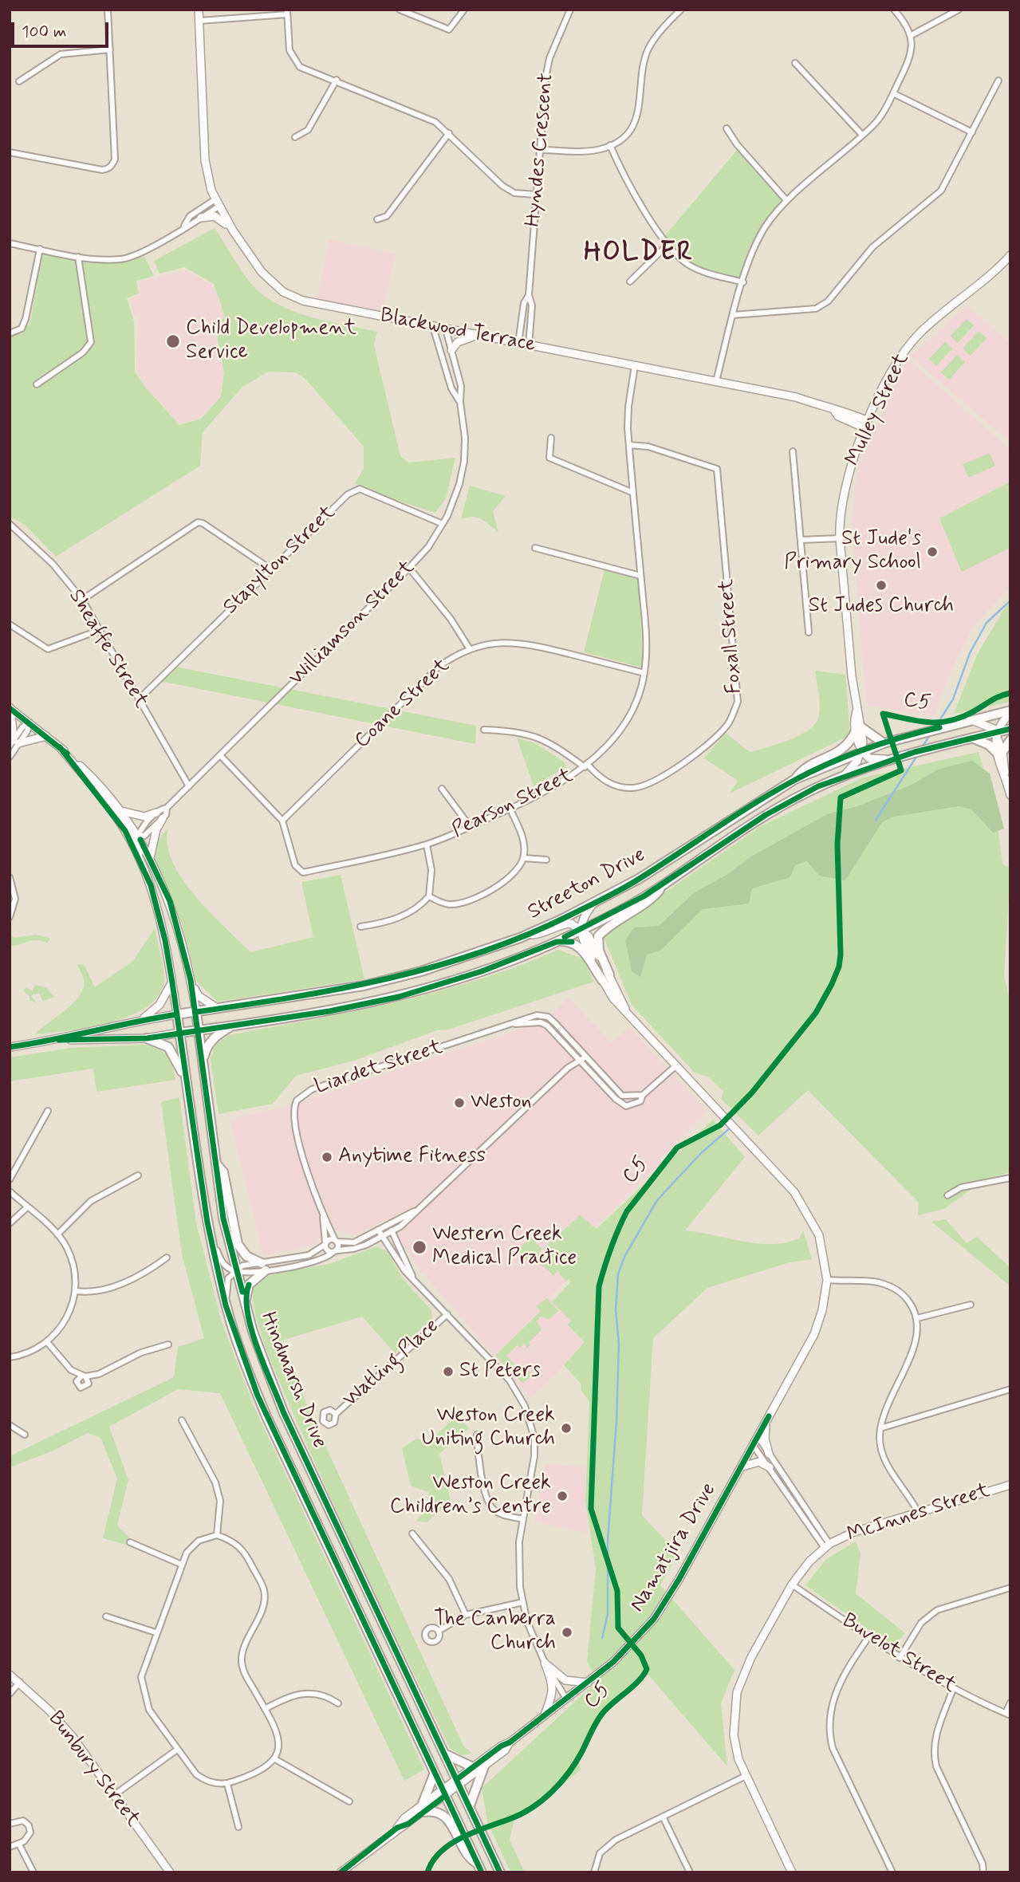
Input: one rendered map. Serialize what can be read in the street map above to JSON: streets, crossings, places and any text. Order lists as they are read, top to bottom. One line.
{"streets":{"main road":["Blackwood Terrace","Mulley Street","Streeton Drive","Hindmarsh Drive","McInnes Street","Namatjira Drive","Bunbury Street"],"street":["Hyndes Crescent","Stapylton Street","Williamson Street","Foxall Street","Sheaffe Street","Coane Street","Pearson Street","Liardet Street","Watling Place","Buvelot Street"],"cycle path":["C5"]},"crossings":[["Hyndes Crescent","Blackwood Terrace"],["Blackwood Terrace","Mulley Street"],["Blackwood Terrace","Williamson Street"],["Blackwood Terrace","Pearson Street"],["Mulley Street","Streeton Drive"],["Stapylton Street","Williamson Street"],["Stapylton Street","Sheaffe Street"],["Williamson Street","Sheaffe Street"],["Williamson Street","Pearson Street"],["Williamson Street","Hindmarsh Drive"],["Foxall Street","Pearson Street"],["Coane Street","Pearson Street"],["Streeton Drive","Hindmarsh Drive"],["Streeton Drive","Namatjira Drive"],["Hindmarsh Drive","Namatjira Drive"],["McInnes Street","Buvelot Street"]],"districts":["HOLDER"],"places":["Child Development Service","St Jude's Primary School","St Judes Church","Weston","Anytime Fitness","Western Creek Medical Practice","St Peters","Weston Creek Uniting Church","Weston Creek Children’s Centre","The Canberra Church"],"scale_bar":"100 m"}
